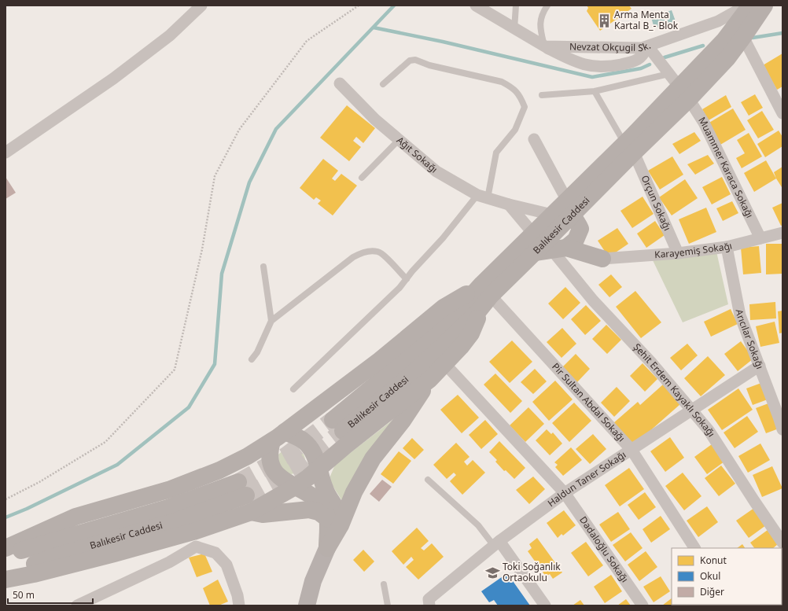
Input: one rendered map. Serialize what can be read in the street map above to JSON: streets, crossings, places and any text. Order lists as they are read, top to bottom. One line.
{"streets":{"main road":["Balıkesir Caddesi"],"street":["Nevzat Okçugil Sk.","Ağıt Sokağı","Muammer Karaca Sokağı","Orçun Sokağı","Karayemiş Sokağı","Arıcılar Sokağı","Şehit Erdem Kayaklı Sokağı","Pir Sultan Abdal Sokağı","Haldun Taner Sokağı","Dadaloğlu Sokağı"]},"crossings":[["Nevzat Okçugil Sk.","Muammer Karaca Sokağı"],["Ağıt Sokağı","Balıkesir Caddesi"],["Muammer Karaca Sokağı","Balıkesir Caddesi"],["Muammer Karaca Sokağı","Karayemiş Sokağı"],["Orçun Sokağı","Balıkesir Caddesi"],["Orçun Sokağı","Karayemiş Sokağı"],["Balıkesir Caddesi","Şehit Erdem Kayaklı Sokağı"],["Balıkesir Caddesi","Pir Sultan Abdal Sokağı"],["Karayemiş Sokağı","Arıcılar Sokağı"],["Arıcılar Sokağı","Haldun Taner Sokağı"],["Şehit Erdem Kayaklı Sokağı","Haldun Taner Sokağı"],["Pir Sultan Abdal Sokağı","Haldun Taner Sokağı"],["Haldun Taner Sokağı","Dadaloğlu Sokağı"]],"places":{"building":["Arma Menta Kartal B_- Blok"],"school or university":["Toki Soğanlık Ortaokulu"]},"legend":["Konut","Okul","Diğer"],"scale_bar":"50 m"}
